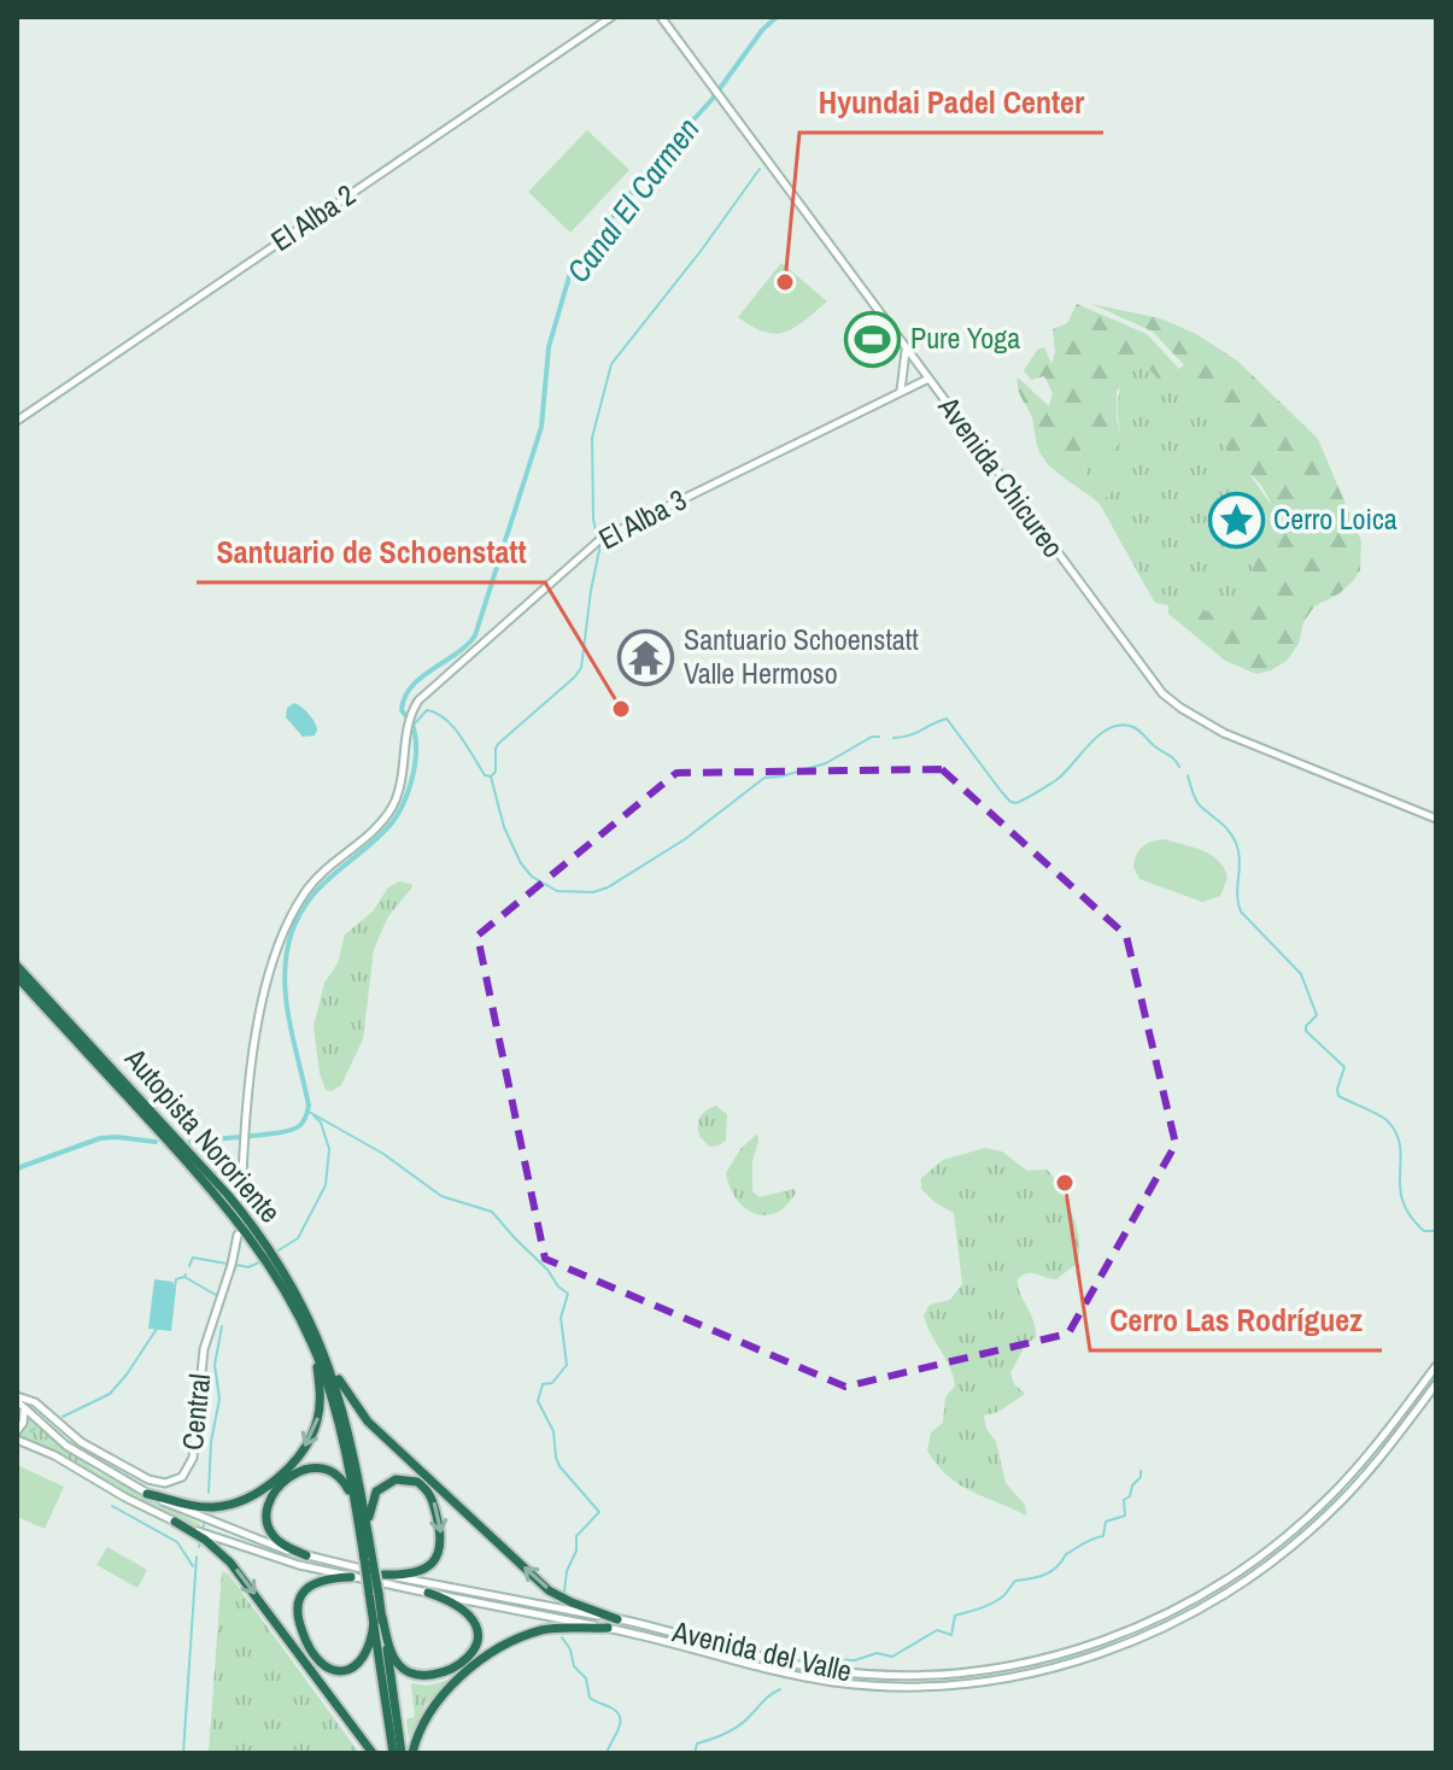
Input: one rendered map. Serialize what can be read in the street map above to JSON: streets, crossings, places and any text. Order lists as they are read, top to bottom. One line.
{"streets":{"highway":["Autopista Nororiente"],"main road":["El Alba 2","Avenida Chicureo","El Alba 3","Central","Avenida del Valle"]},"crossings":[["Avenida Chicureo","El Alba 3"],["Central","Avenida del Valle"]],"water":["Canal El Carmen"],"places":{"other":["Hyundai Padel Center","Santuario de Schoenstatt","Cerro Las Rodríguez"],"sports":["Pure Yoga"],"place":["Cerro Loica"],"temple":["Santuario Schoenstatt Valle Hermoso"]}}
